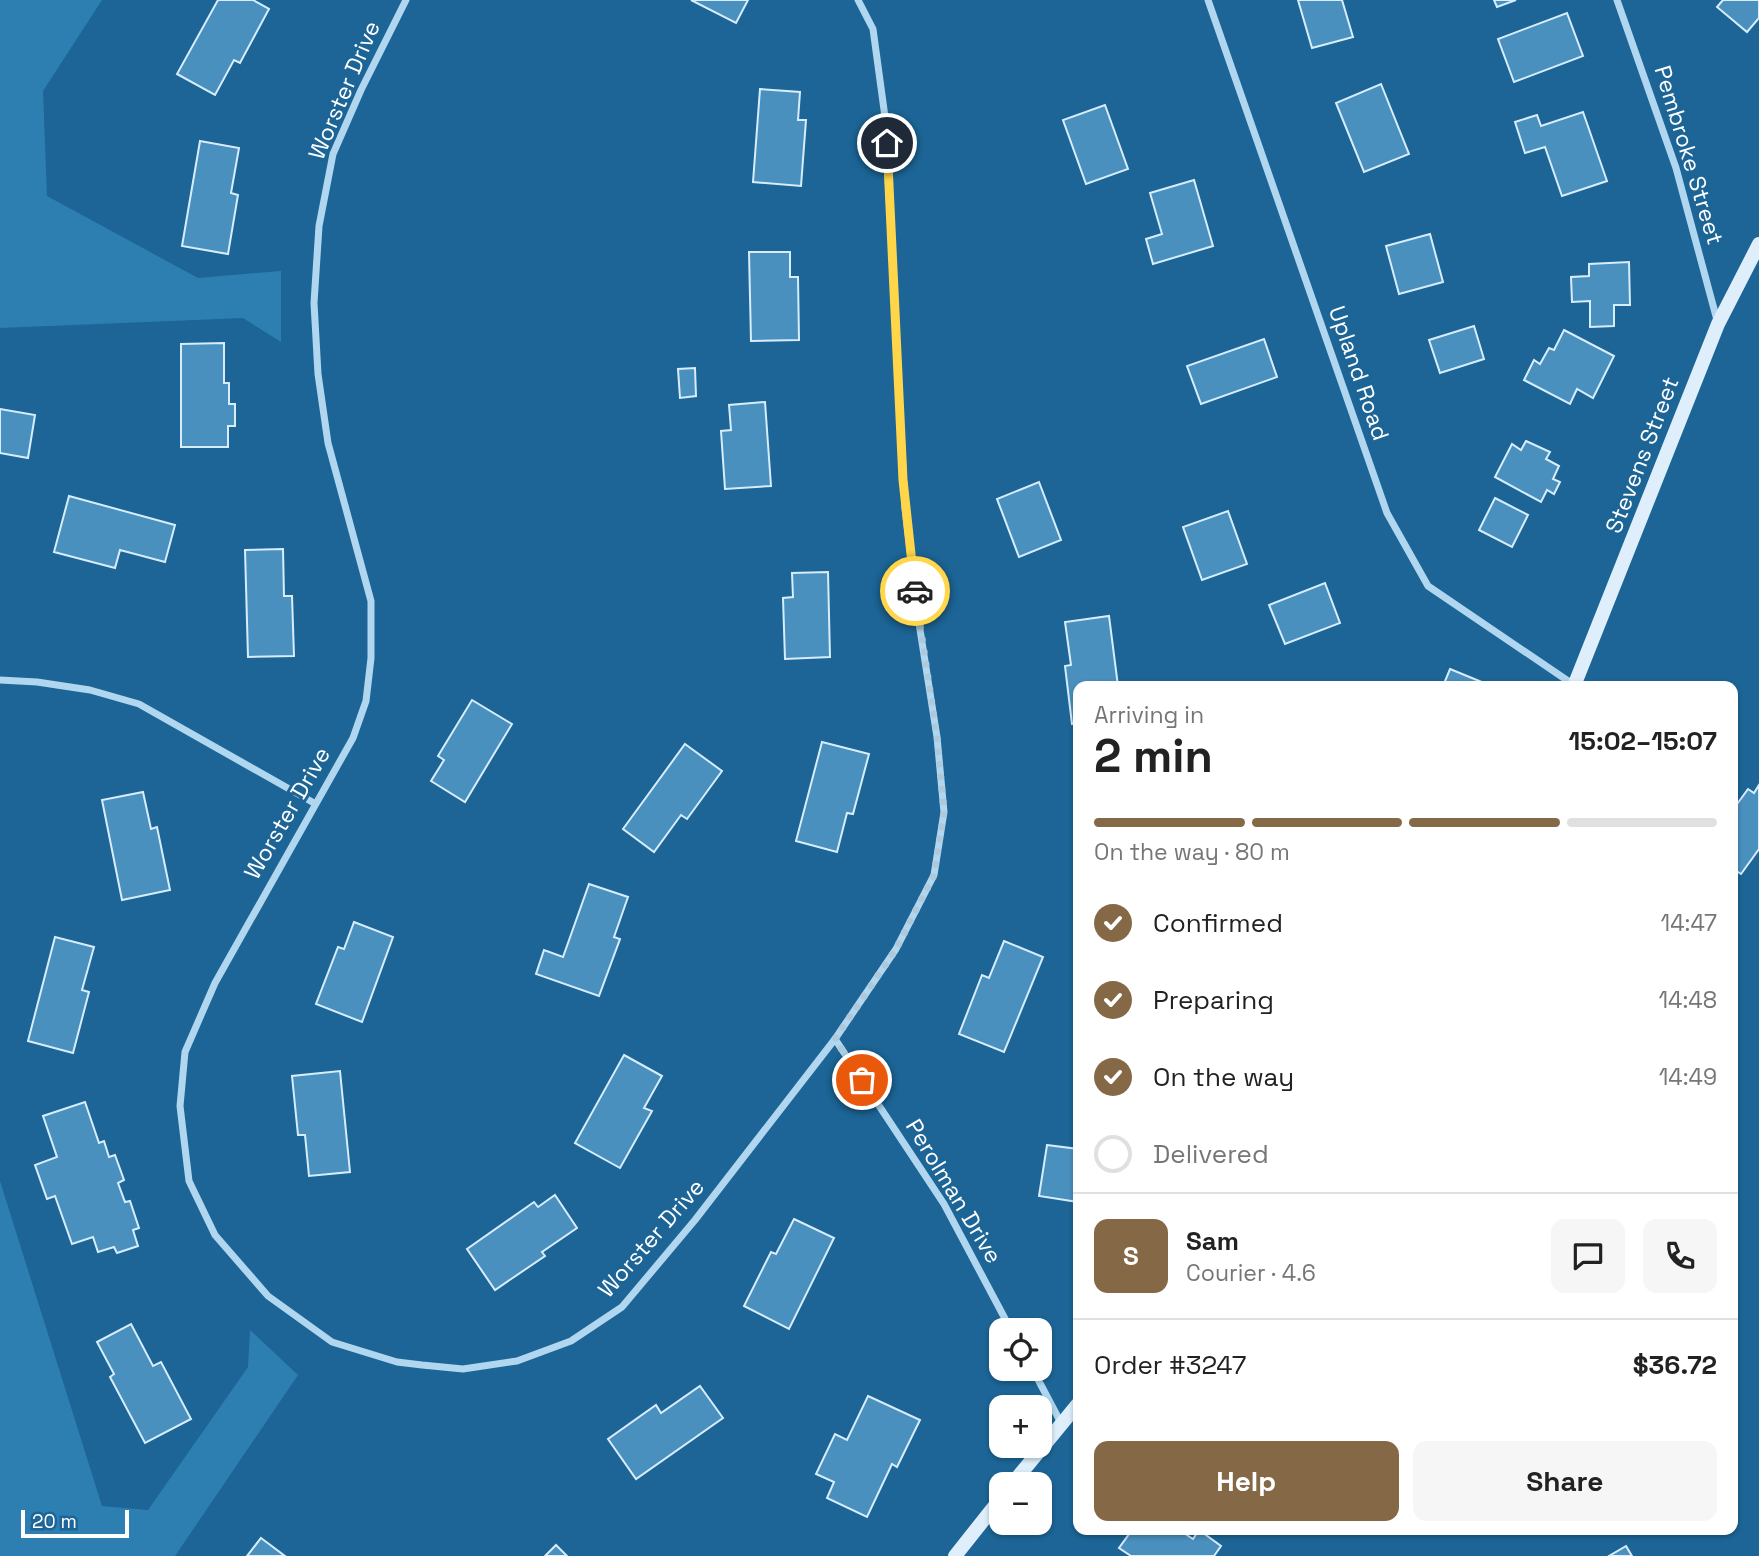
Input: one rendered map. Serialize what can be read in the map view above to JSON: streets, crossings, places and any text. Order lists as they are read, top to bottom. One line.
{"streets":{"street":["Worster Drive","Pembroke Street","Upland Road","Stevens Street","Perolman Drive"]},"crossings":[["Worster Drive","Perolman Drive"],["Pembroke Street","Stevens Street"]],"scale_bar":"20 m","page":{"heading":["2 min","Arriving in","15:02–15:07"],"panel":["Sam","Courier · 4.6","Order #3247","$36.72"],"bar":"On the way · 80 m","list":[["Confirmed","14:47"],["Preparing","14:48"],["On the way","14:49"],"Delivered"],"round":"S","map_buttons":["+","−"],"buttons":["Help","Share"],"scale":"20 m"}}
